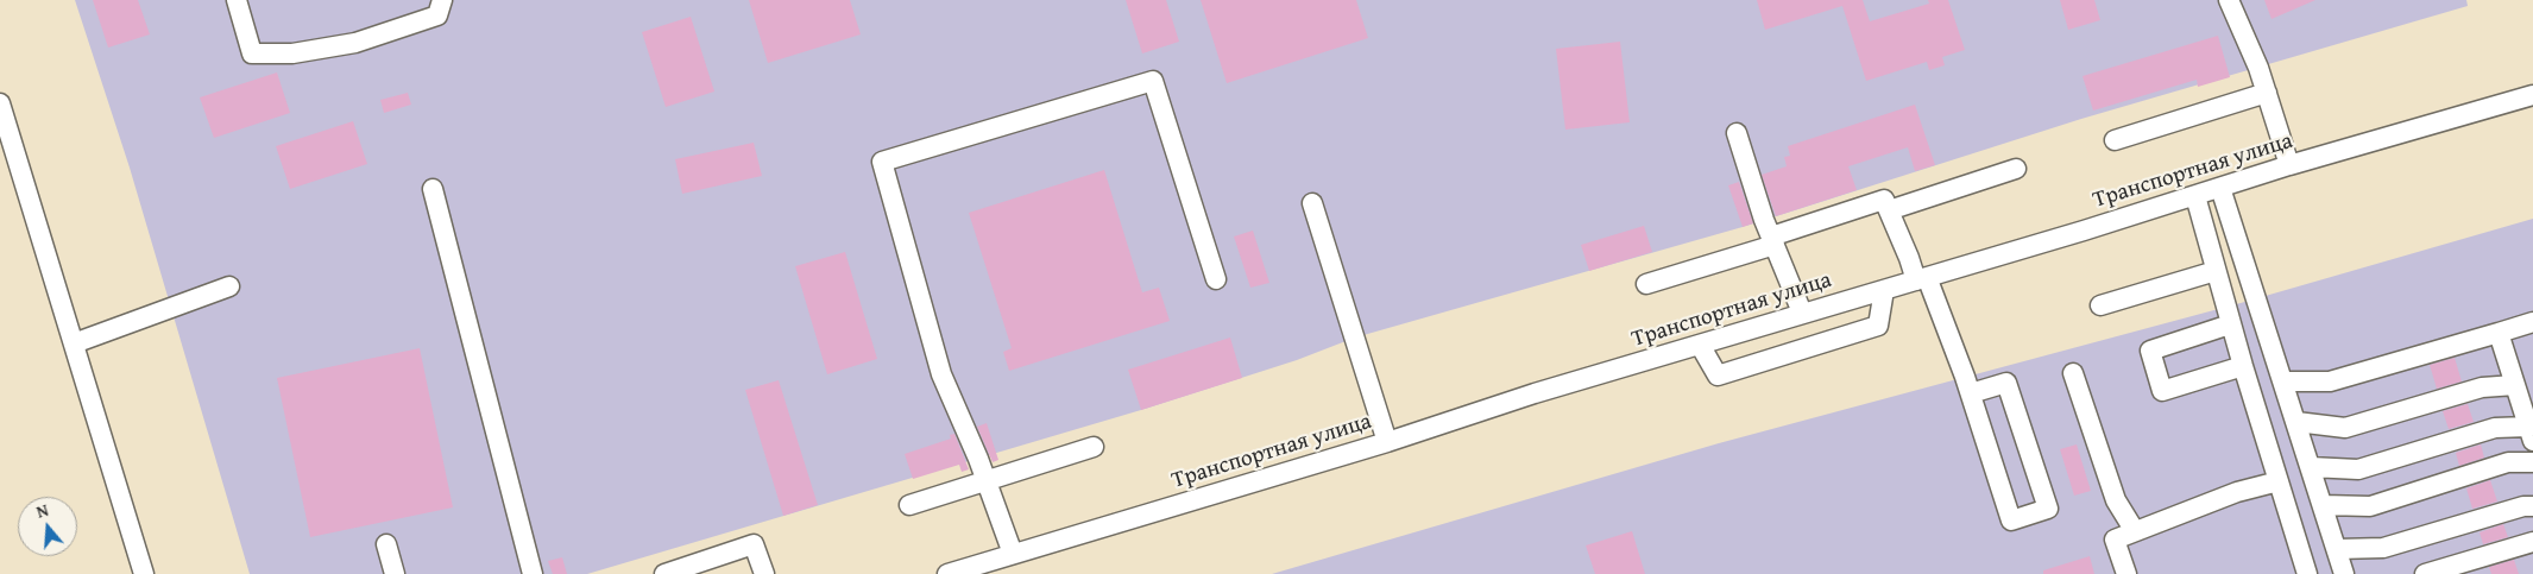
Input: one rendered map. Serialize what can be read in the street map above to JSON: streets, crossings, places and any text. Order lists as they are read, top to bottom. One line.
{"streets":{"street":["Транспортная улица"]},"north":"top"}
